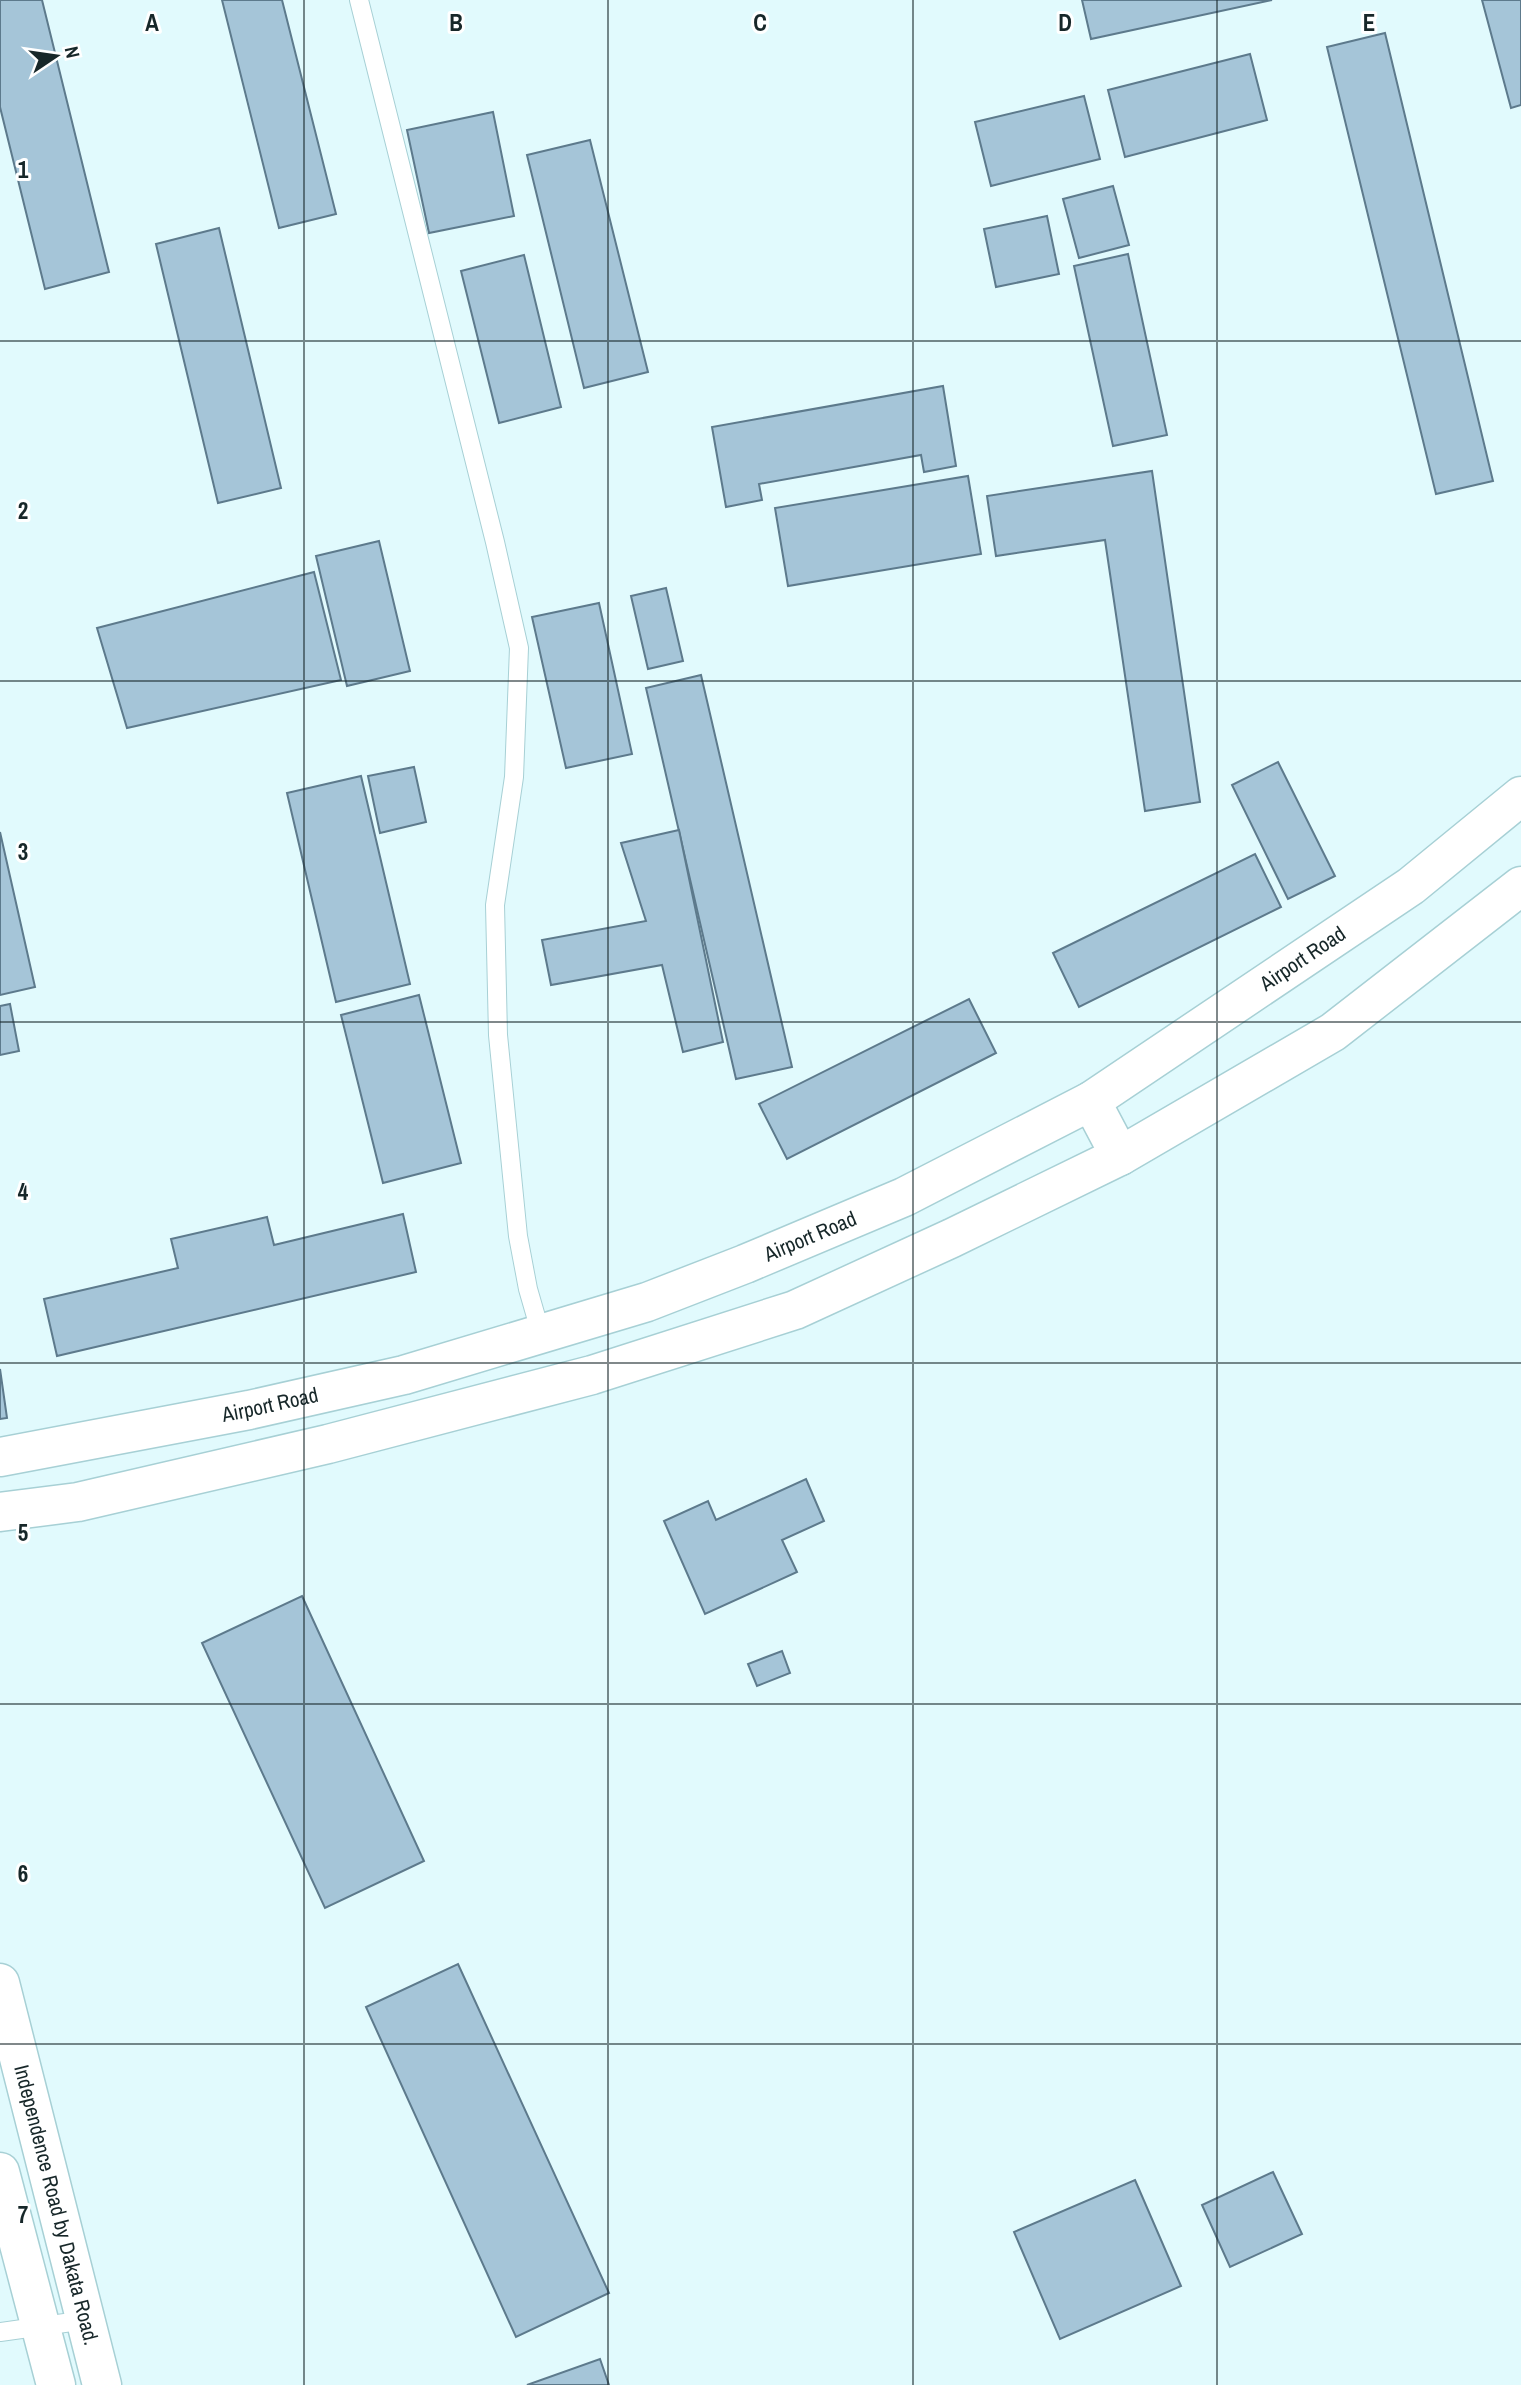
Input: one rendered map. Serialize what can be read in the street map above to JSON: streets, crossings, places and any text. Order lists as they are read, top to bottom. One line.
{"streets":{"main road":["Airport Road","Independence Road by Dakata Road."]},"north":"right","grid":{"columns":["A","B","C","D","E"],"rows":["1","2","3","4","5","6","7"]}}
